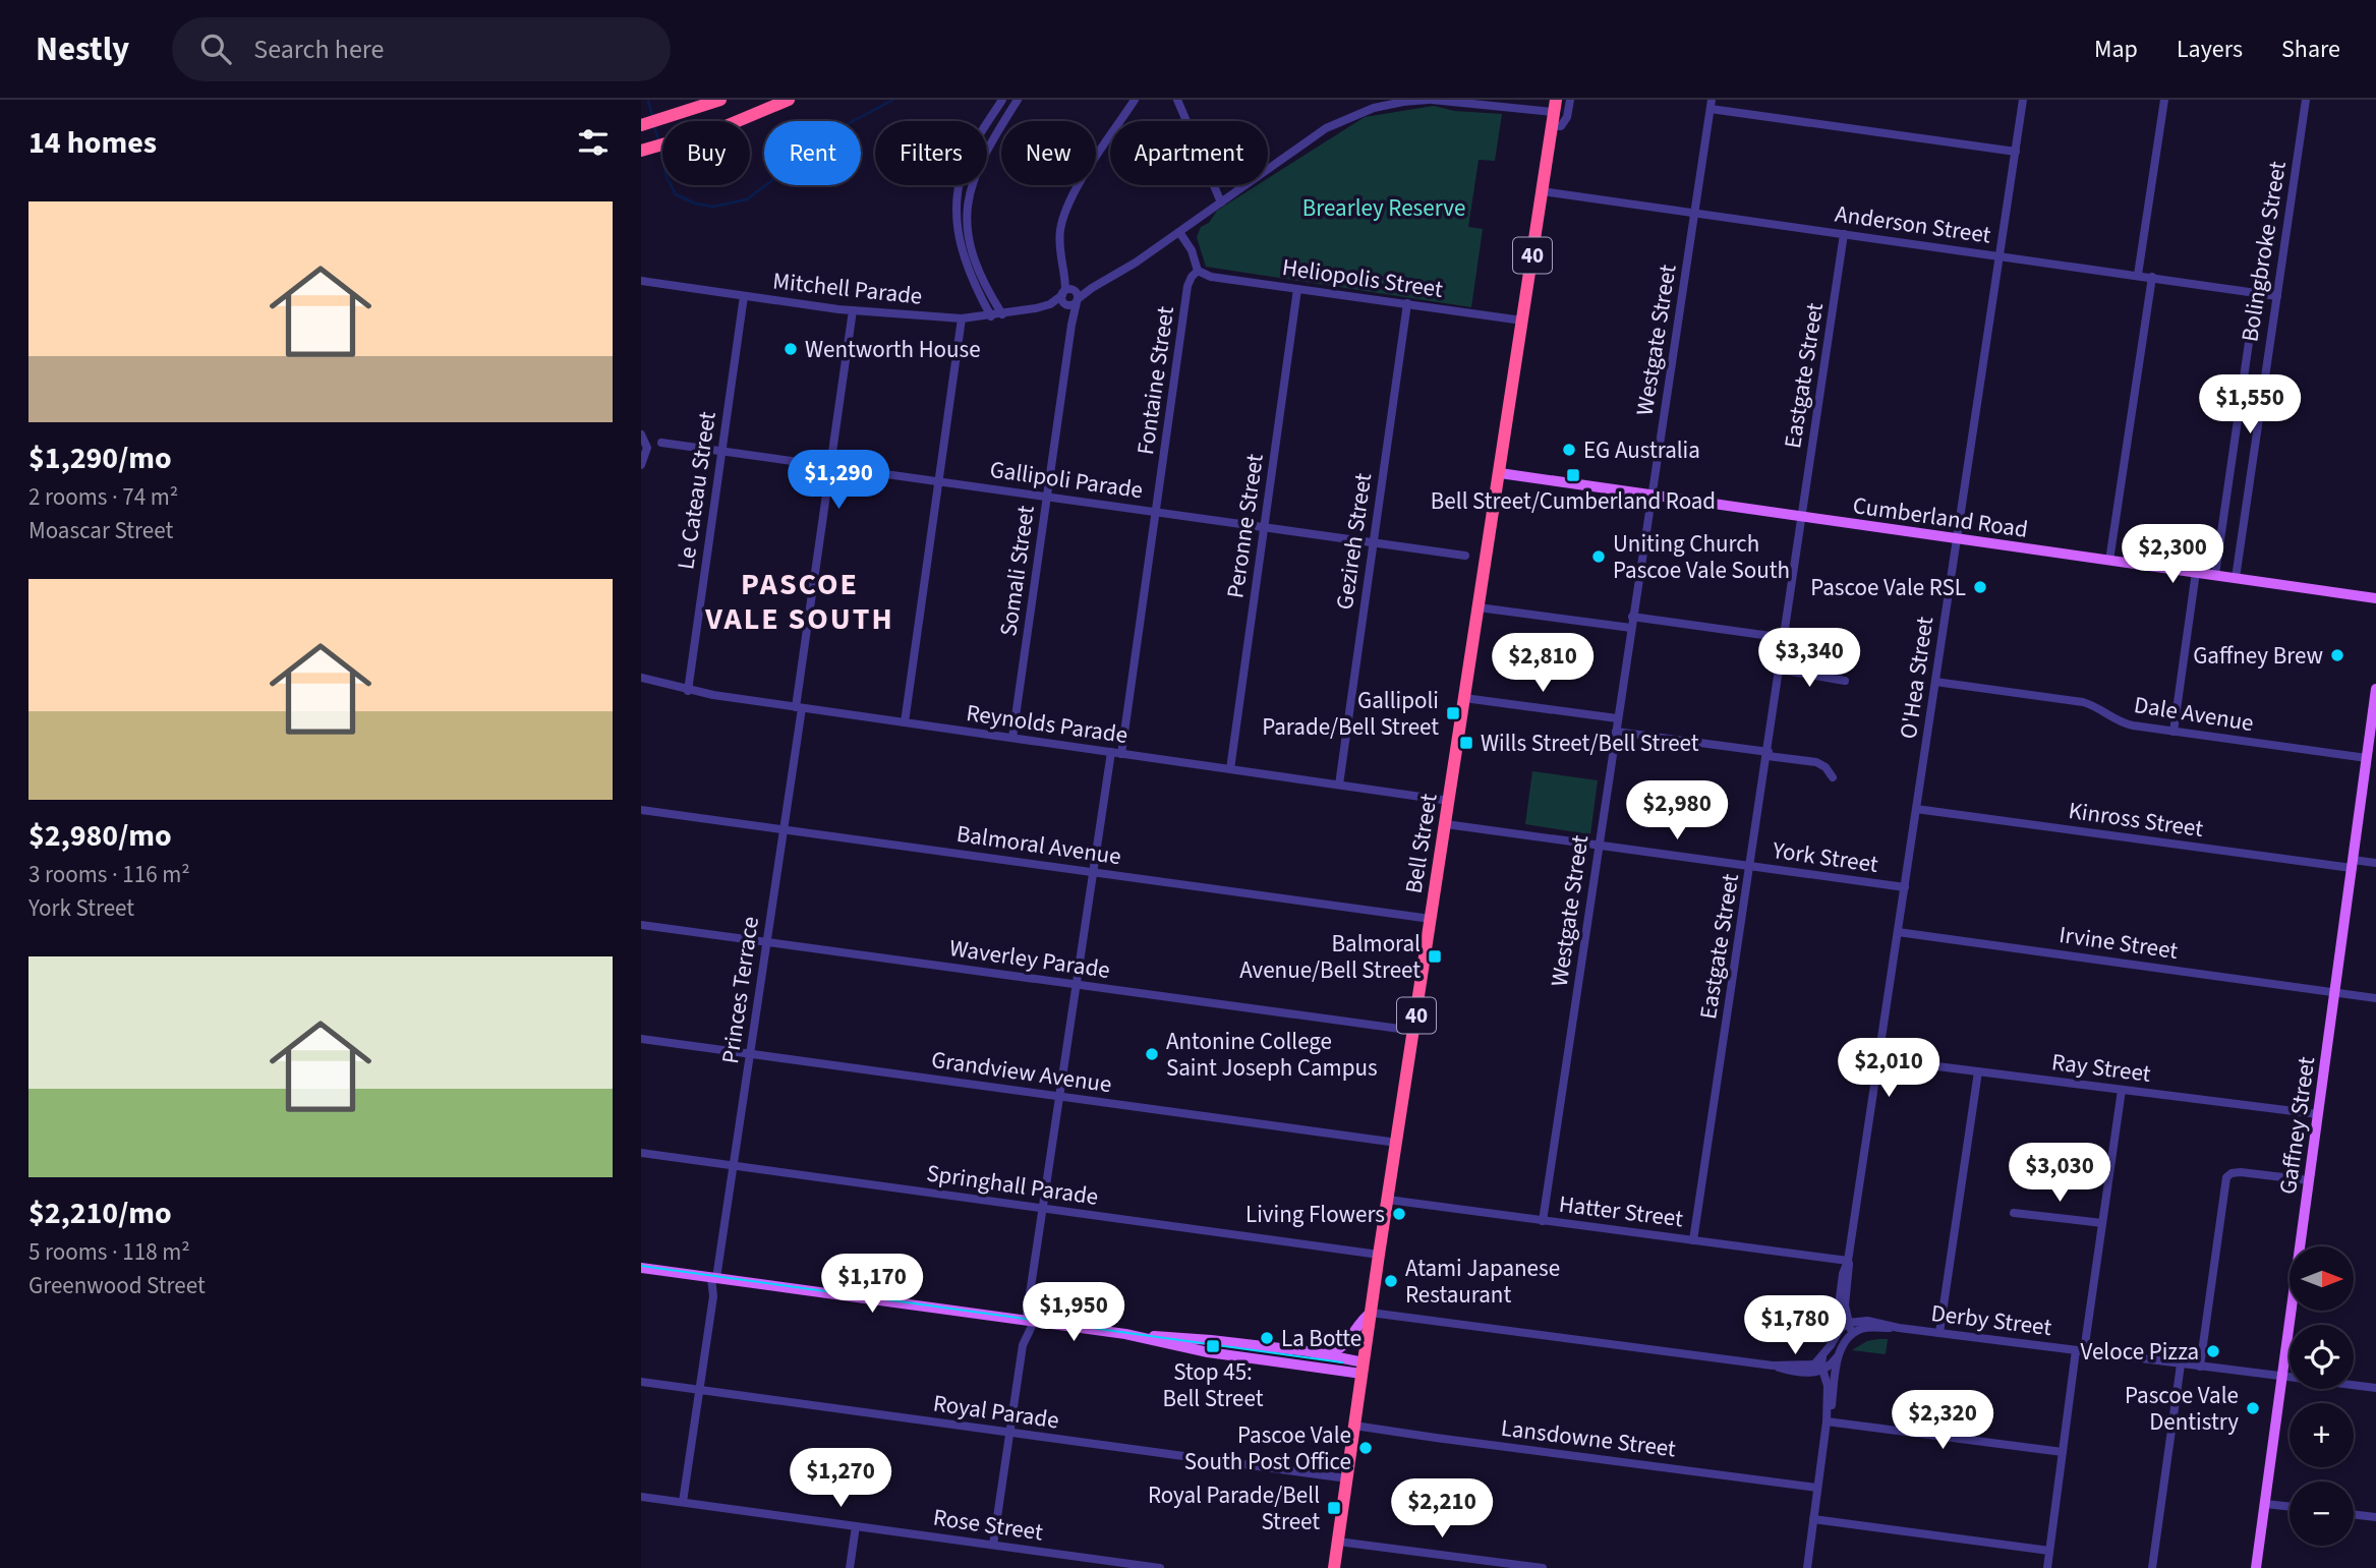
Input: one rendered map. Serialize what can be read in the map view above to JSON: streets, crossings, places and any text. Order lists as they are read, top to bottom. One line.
{"streets":{"highway":["40","Bell Street"],"main road":["Cumberland Road","Gaffney Street"],"street":["Anderson Street","Bolingbroke Street","Heliopolis Street","Mitchell Parade","Westgate Street","Eastgate Street","Fontaine Street","Gallipoli Parade","Le Cateau Street","Peronne Street","Gezireh Street","Somali Street","O'Hea Street","Dale Avenue","Reynolds Parade","Kinross Street","Balmoral Avenue","York Street","Irvine Street","Waverley Parade","Princes Terrace","Ray Street","Grandview Avenue","Springhall Parade","Hatter Street","Derby Street","Royal Parade","Lansdowne Street","Rose Street"]},"crossings":[["Anderson Street","Bolingbroke Street"],["Anderson Street","Westgate Street"],["Anderson Street","Eastgate Street"],["Anderson Street","O'Hea Street"],["Anderson Street","Bell Street"],["Bolingbroke Street","Cumberland Road"],["Heliopolis Street","Fontaine Street"],["Heliopolis Street","Peronne Street"],["Heliopolis Street","Gezireh Street"],["Heliopolis Street","Bell Street"],["Mitchell Parade","Le Cateau Street"],["Mitchell Parade","Somali Street"],["Mitchell Parade","Bell Street"],["Mitchell Parade","Princes Terrace"],["Westgate Street","Cumberland Road"],["Westgate Street","York Street"],["Westgate Street","Hatter Street"],["Eastgate Street","Cumberland Road"],["Eastgate Street","York Street"],["Eastgate Street","Hatter Street"],["Fontaine Street","Gallipoli Parade"],["Fontaine Street","Reynolds Parade"],["Gallipoli Parade","Le Cateau Street"],["Gallipoli Parade","Peronne Street"],["Gallipoli Parade","Gezireh Street"],["Gallipoli Parade","Somali Street"],["Gallipoli Parade","Princes Terrace"],["Le Cateau Street","Reynolds Parade"],["Cumberland Road","O'Hea Street"],["Cumberland Road","Bell Street"],["Peronne Street","Reynolds Parade"],["Gezireh Street","Reynolds Parade"],["Somali Street","Reynolds Parade"],["O'Hea Street","Dale Avenue"],["O'Hea Street","Kinross Street"],["O'Hea Street","York Street"],["O'Hea Street","Irvine Street"],["O'Hea Street","Ray Street"],["O'Hea Street","Hatter Street"],["O'Hea Street","Derby Street"],["Dale Avenue","Gaffney Street"],["Reynolds Parade","Bell Street"],["Reynolds Parade","Princes Terrace"],["Kinross Street","Gaffney Street"],["Bell Street","Balmoral Avenue"],["Bell Street","York Street"],["Bell Street","Waverley Parade"],["Bell Street","Grandview Avenue"],["Bell Street","Springhall Parade"],["Bell Street","Hatter Street"],["Bell Street","Royal Parade"],["Bell Street","Lansdowne Street"],["Balmoral Avenue","Princes Terrace"],["Irvine Street","Gaffney Street"],["Waverley Parade","Princes Terrace"],["Princes Terrace","Grandview Avenue"],["Princes Terrace","Springhall Parade"],["Princes Terrace","Royal Parade"],["Princes Terrace","Rose Street"],["Ray Street","Gaffney Street"],["Gaffney Street","Derby Street"]],"districts":["PASCOE VALE SOUTH"],"parks":["Brearley Reserve"],"places":{"other":["Wentworth House","EG Australia","Uniting Church Pascoe Vale South","Pascoe Vale RSL","Gaffney Brew","Antonine College Saint Joseph Campus","Living Flowers","Atami Japanese Restaurant","La Botte","Veloce Pizza","Pascoe Vale Dentistry","Pascoe Vale South Post Office"],"transit":["Bell Street/Cumberland Road","Gallipoli Parade/Bell Street","Wills Street/Bell Street","Balmoral Avenue/Bell Street","Stop 45: Bell Street","Royal Parade/Bell Street"]},"north":"right","page":{"header":"Nestly","search":"Search here","nav":["Map","Layers","Share"],"heading":"14 homes","chip":["Buy","Rent","Filters","New","Apartment"],"list":[{"name":"$1,290/mo","note":"2 rooms · 74 m² · Moascar Street"},{"name":"$2,980/mo","note":"3 rooms · 116 m² · York Street"},{"name":"$2,210/mo","note":"5 rooms · 118 m² · Greenwood Street"}],"price":["$1,550","$1,290","$2,300","$3,340","$2,810","$2,980","$2,010","$3,030","$1,170","$1,950","$1,780","$2,320","$1,270","$2,210"],"map_buttons":["+","−"]}}
